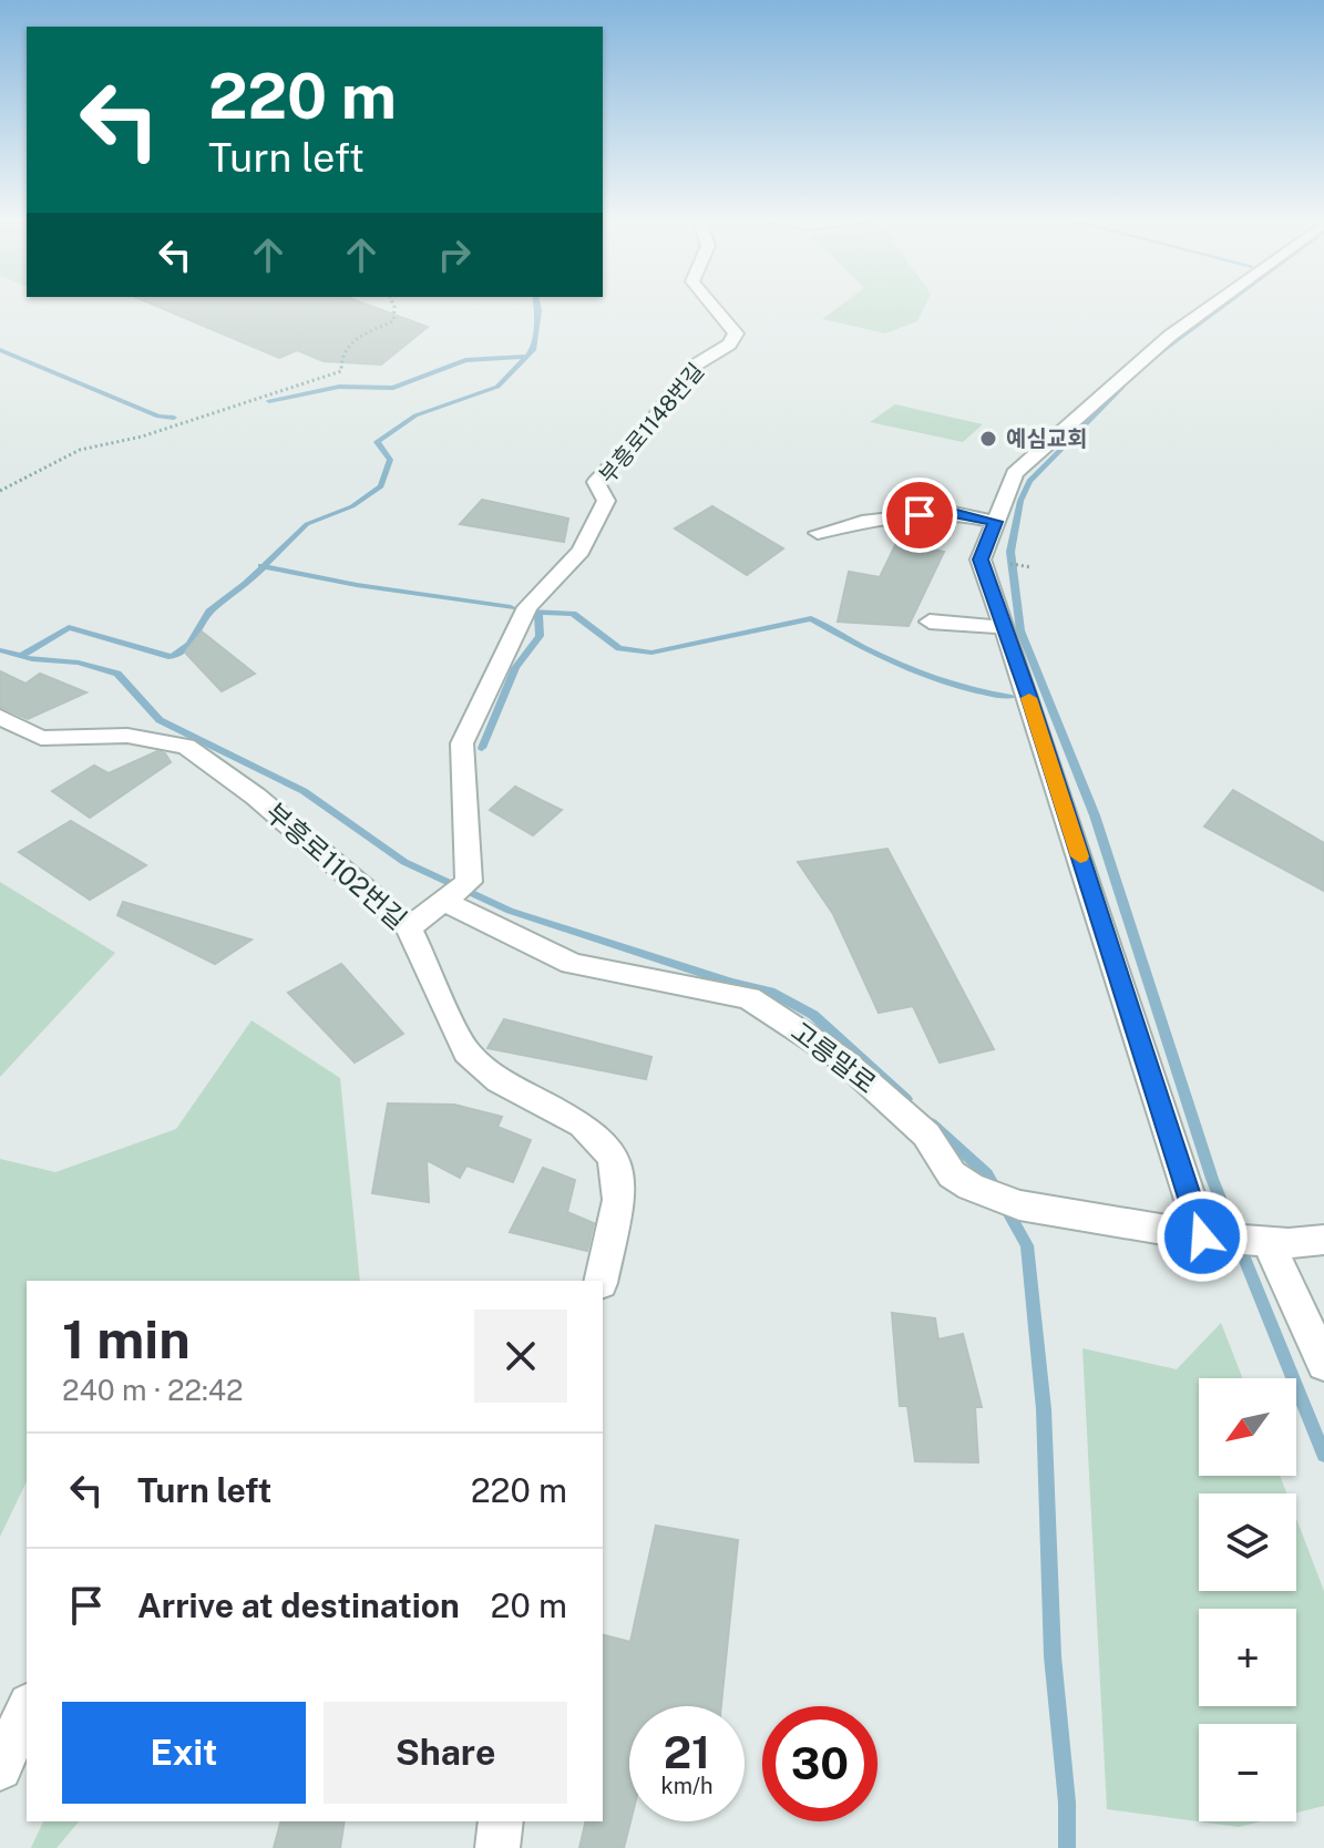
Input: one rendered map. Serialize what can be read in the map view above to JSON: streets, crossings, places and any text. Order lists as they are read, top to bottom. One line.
{"streets":{"street":["부흥로1148번길","부흥로1102번길","고릉말로"]},"crossings":[["부흥로1148번길","고릉말로"]],"places":["예심교회"],"north":"bottom left","page":{"turn":["220 m","Turn left"],"heading":["1 min","240 m · 22:42"],"map_buttons":["+","−"],"list":[{"name":"Turn left","value":"220 m"},{"name":"Arrive at destination","value":"20 m"}],"buttons":["Exit","Share"],"speed":"21 km/h","limit":"30"}}
